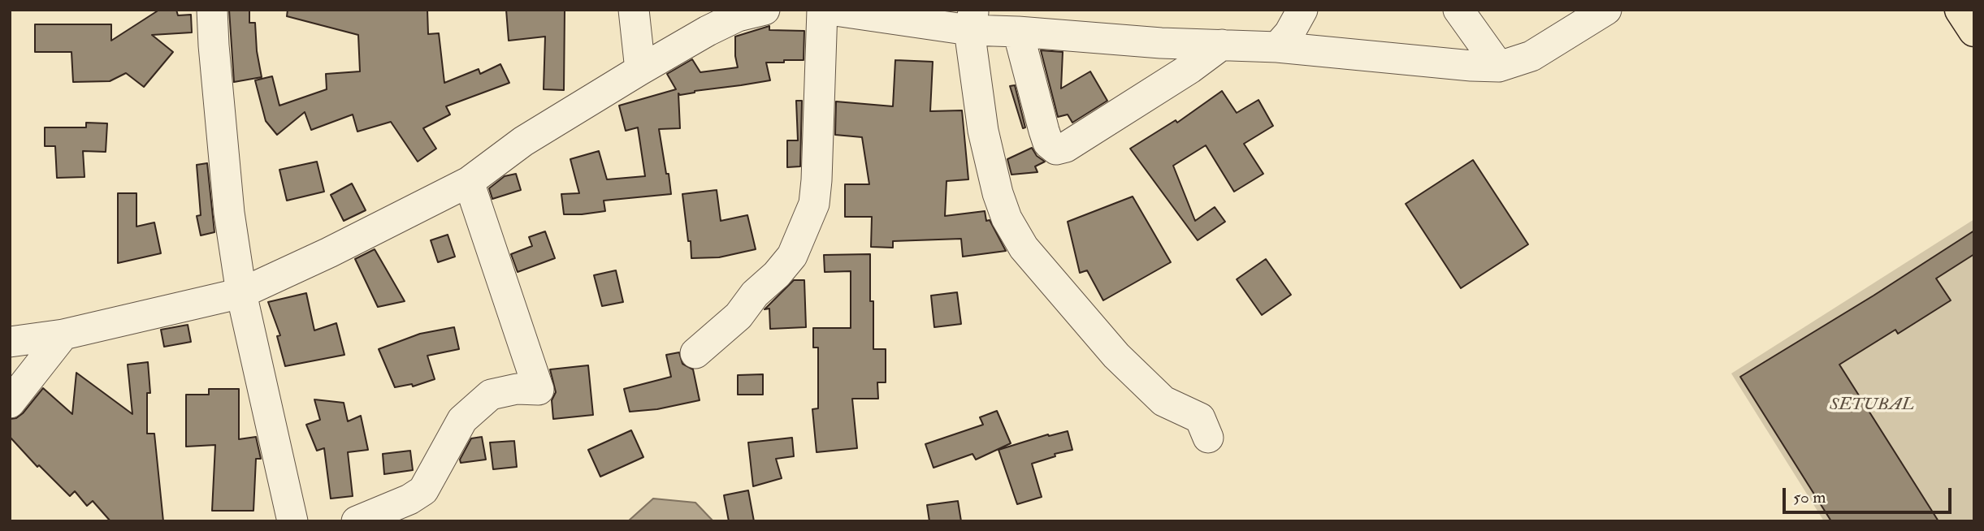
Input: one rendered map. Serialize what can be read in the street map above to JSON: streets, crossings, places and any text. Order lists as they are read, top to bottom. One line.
{"parks":["SETUBAL"],"scale_bar":"50 m"}
